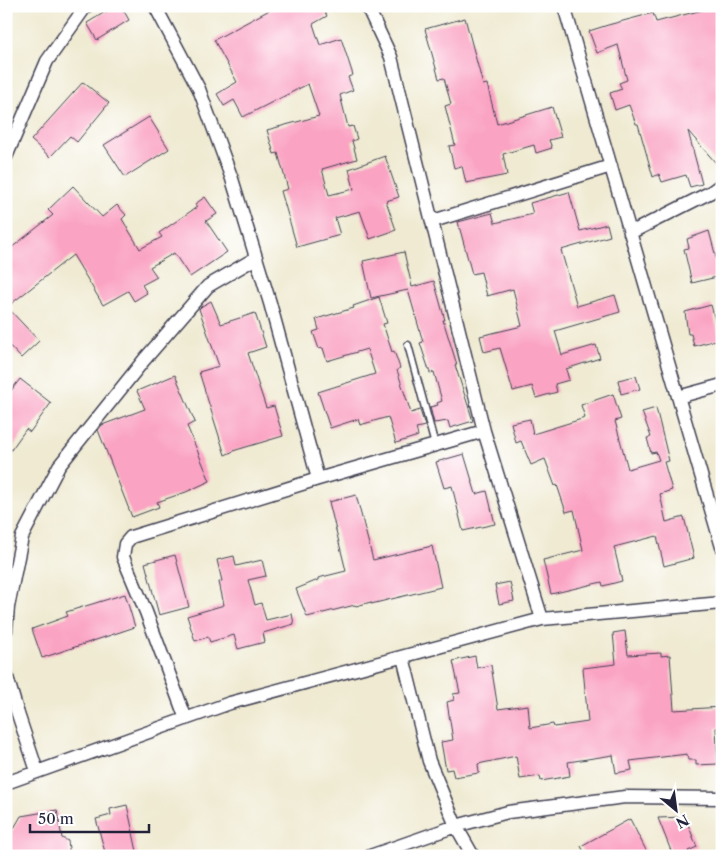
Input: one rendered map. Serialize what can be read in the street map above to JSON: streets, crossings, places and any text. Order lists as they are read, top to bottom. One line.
{"scale_bar":"50 m","north":"bottom right"}
